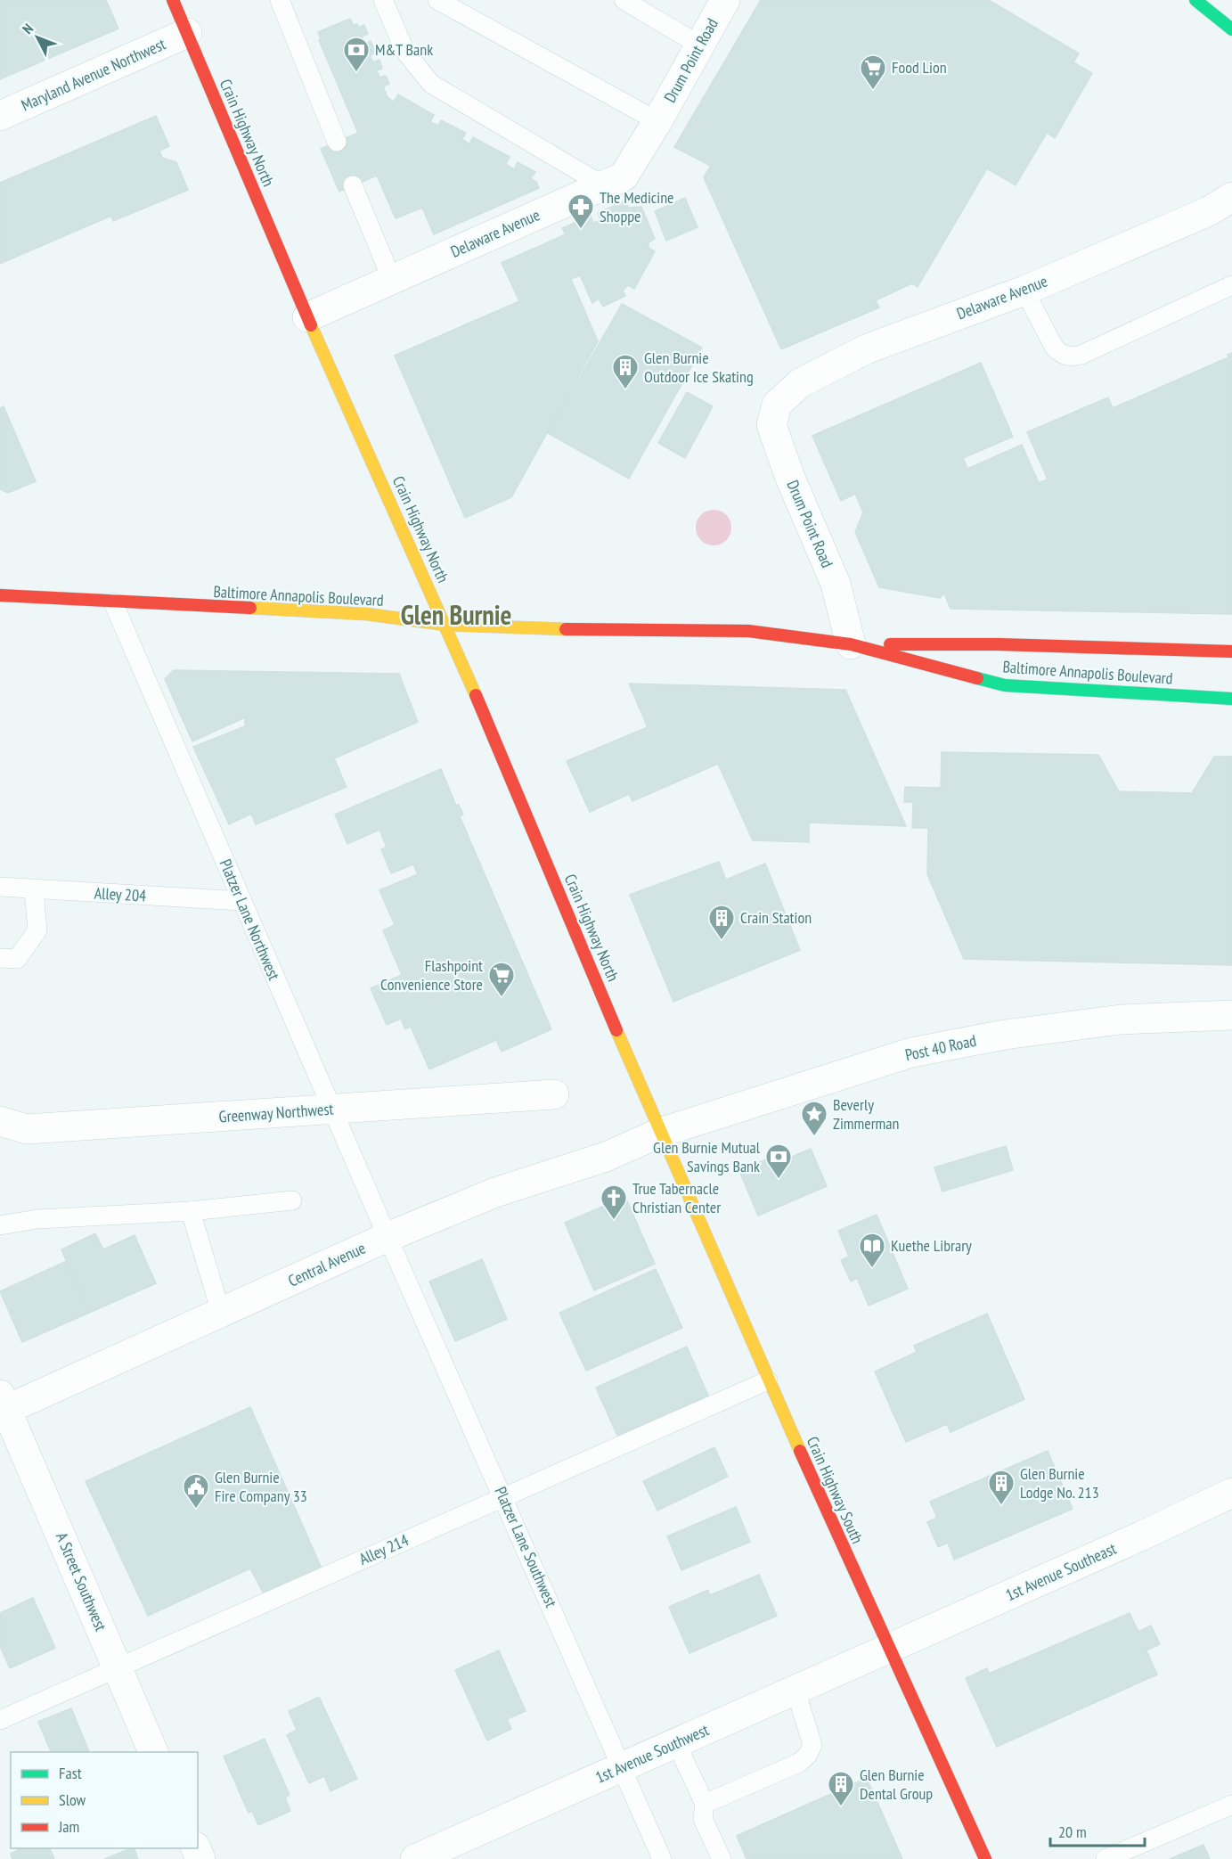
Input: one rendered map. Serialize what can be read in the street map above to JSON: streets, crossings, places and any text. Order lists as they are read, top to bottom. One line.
{"streets":{"main road":["Crain Highway North","Baltimore Annapolis Boulevard","Crain Highway South"],"street":["Drum Point Road","Maryland Avenue Northwest","Delaware Avenue","Post 40 Road","Greenway Northwest","Central Avenue","1st Avenue Southeast","A Street Southwest","1st Avenue Southwest"],"lane":["Alley 204","Platzer Lane Northwest","Platzer Lane Southwest","Alley 214"]},"crossings":[["Drum Point Road","Delaware Avenue"],["Drum Point Road","Baltimore Annapolis Boulevard"],["Maryland Avenue Northwest","Crain Highway North"],["Crain Highway North","Delaware Avenue"],["Crain Highway North","Baltimore Annapolis Boulevard"],["Crain Highway North","Post 40 Road"],["Crain Highway North","Central Avenue"],["Crain Highway North","Crain Highway South"],["Baltimore Annapolis Boulevard","Platzer Lane Northwest"],["Alley 204","Platzer Lane Northwest"],["Platzer Lane Northwest","Greenway Northwest"],["Platzer Lane Northwest","Central Avenue"],["Platzer Lane Northwest","Platzer Lane Southwest"],["Post 40 Road","Central Avenue"],["Post 40 Road","Crain Highway South"],["Central Avenue","Crain Highway South"],["Central Avenue","Platzer Lane Southwest"],["Central Avenue","A Street Southwest"],["Crain Highway South","Alley 214"],["Crain Highway South","1st Avenue Southeast"],["Crain Highway South","1st Avenue Southwest"],["Platzer Lane Southwest","Alley 214"],["Platzer Lane Southwest","1st Avenue Southwest"],["Alley 214","A Street Southwest"],["1st Avenue Southeast","1st Avenue Southwest"]],"districts":["Glen Burnie"],"places":{"bank":["M&T Bank","Glen Burnie Mutual Savings Bank"],"supermarket":["Food Lion","Flashpoint Convenience Store"],"pharmacy":["The Medicine Shoppe"],"building":["Glen Burnie Outdoor Ice Skating","Crain Station","Glen Burnie Lodge No. 213","Glen Burnie Dental Group"],"place":["Beverly Zimmerman"],"church":["True Tabernacle Christian Center"],"library":["Kuethe Library"],"public building":["Glen Burnie Fire Company 33"]},"legend":["Fast","Slow","Jam"],"scale_bar":"20 m","north":"top left"}
